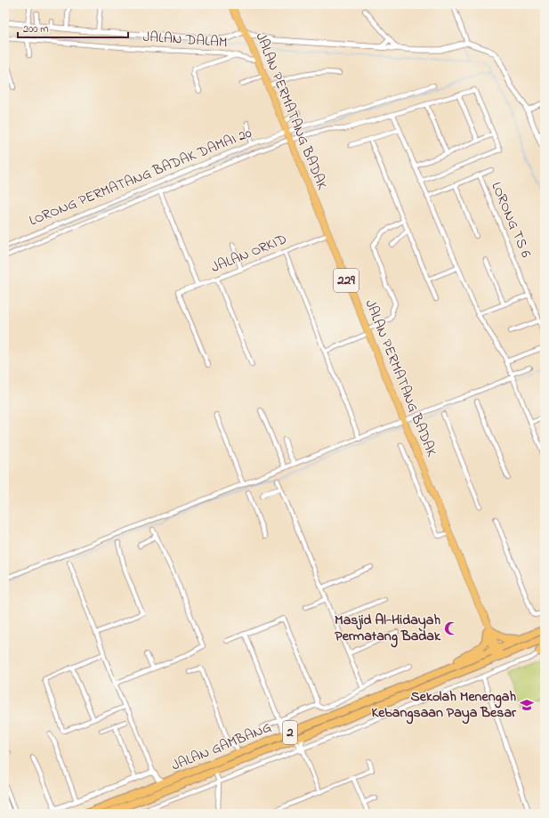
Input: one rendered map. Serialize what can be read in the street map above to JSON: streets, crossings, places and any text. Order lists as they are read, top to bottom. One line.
{"streets":{"highway":["2","JALAN GAMBANG"],"main road":["JALAN PERMATANG BADAK","229"],"street":["JALAN DALAM","LORONG PERMATANG BADAK DAMAI 20","LORONG TS 6","JALAN ORKID"]},"crossings":[["JALAN DALAM","JALAN PERMATANG BADAK"],["JALAN PERMATANG BADAK","LORONG PERMATANG BADAK DAMAI 20"],["JALAN PERMATANG BADAK","JALAN ORKID"],["JALAN PERMATANG BADAK","JALAN GAMBANG"]],"places":{"mosque":["Masjid Al-Hidayah Permatang Badak"],"school or university":["Sekolah Menengah Kebangsaan Paya Besar"]},"scale_bar":"200 m"}
